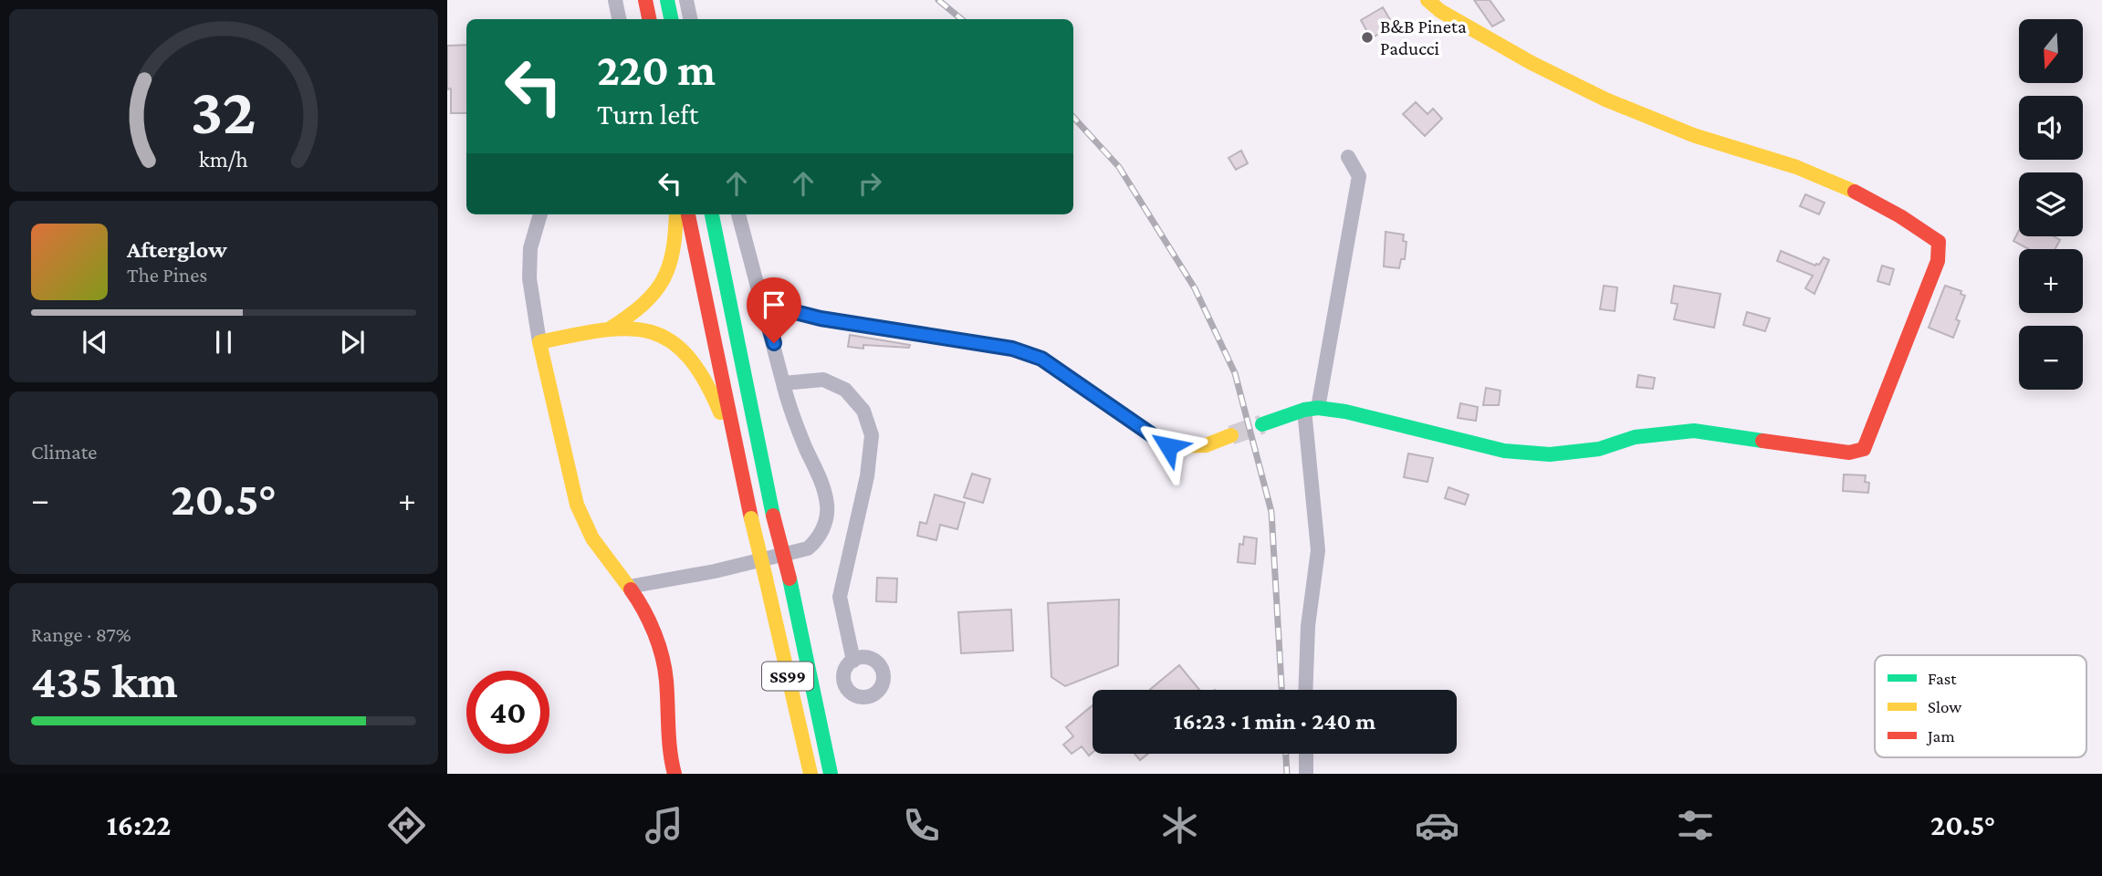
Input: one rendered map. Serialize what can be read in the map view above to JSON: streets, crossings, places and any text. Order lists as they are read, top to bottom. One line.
{"streets":{"main road":["SS99"]},"places":["B&B Pineta Paducci"],"legend":["Fast","Slow","Jam"],"north":"bottom","page":{"map_buttons":["+","−"],"turn":["220 m","Turn left"],"song":["Afterglow","The Pines"],"tile":["Climate",["Range · 87%","435 km"]],"heat":["−","20.5°","+"],"limit":"40","trip":"16:23 · 1 min · 240 m","tabs":["16:22","20.5°"],"gauge":["32","km/h"]}}
